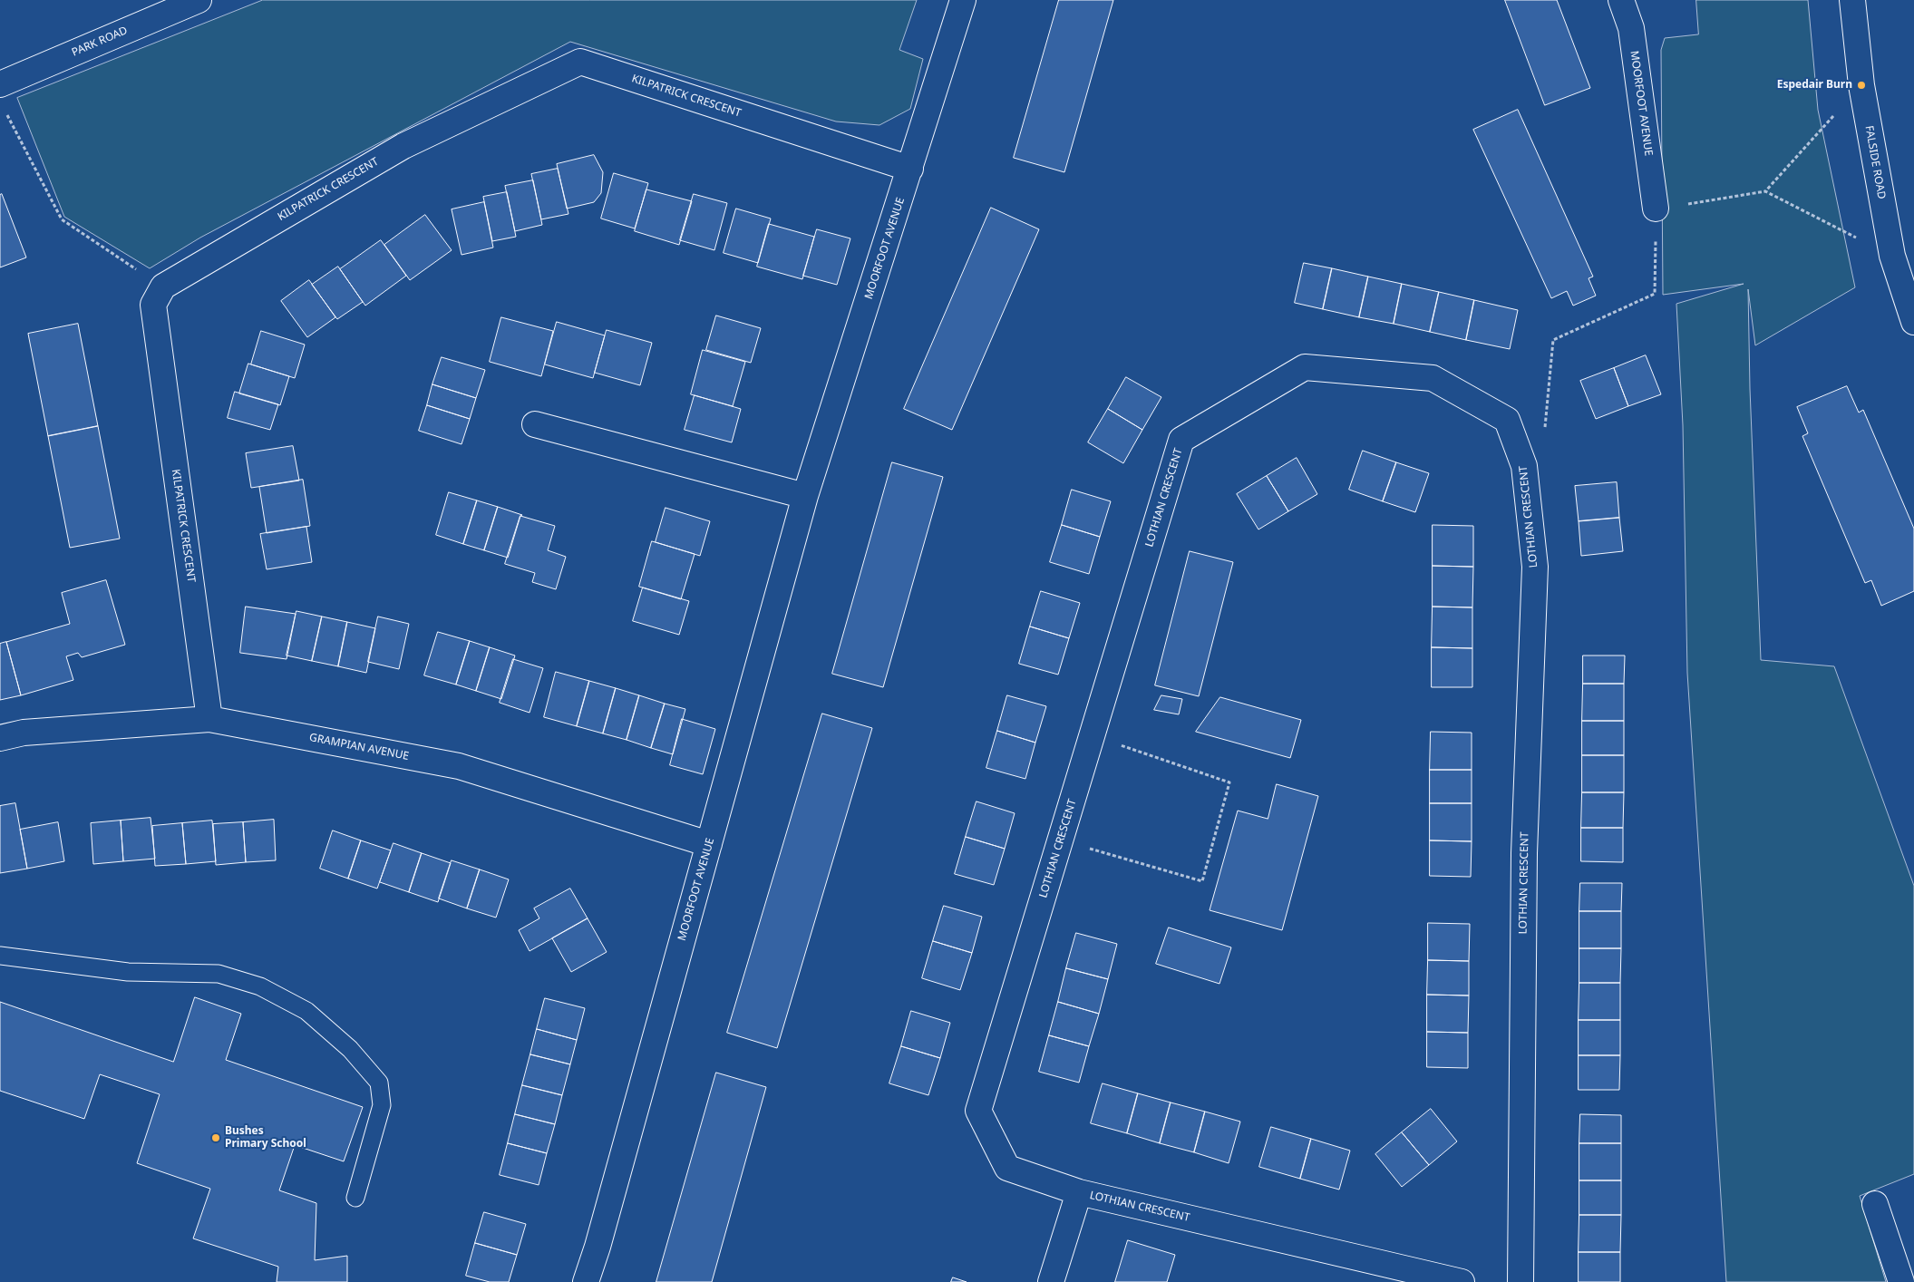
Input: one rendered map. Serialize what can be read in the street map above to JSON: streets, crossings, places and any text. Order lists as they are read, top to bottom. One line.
{"streets":{"street":["PARK ROAD","KILPATRICK CRESCENT","MOORFOOT AVENUE","FALSIDE ROAD","LOTHIAN CRESCENT","GRAMPIAN AVENUE"]},"crossings":[["KILPATRICK CRESCENT","MOORFOOT AVENUE"],["KILPATRICK CRESCENT","GRAMPIAN AVENUE"],["MOORFOOT AVENUE","GRAMPIAN AVENUE"]],"places":["Espedair Burn","Bushes Primary School"]}
